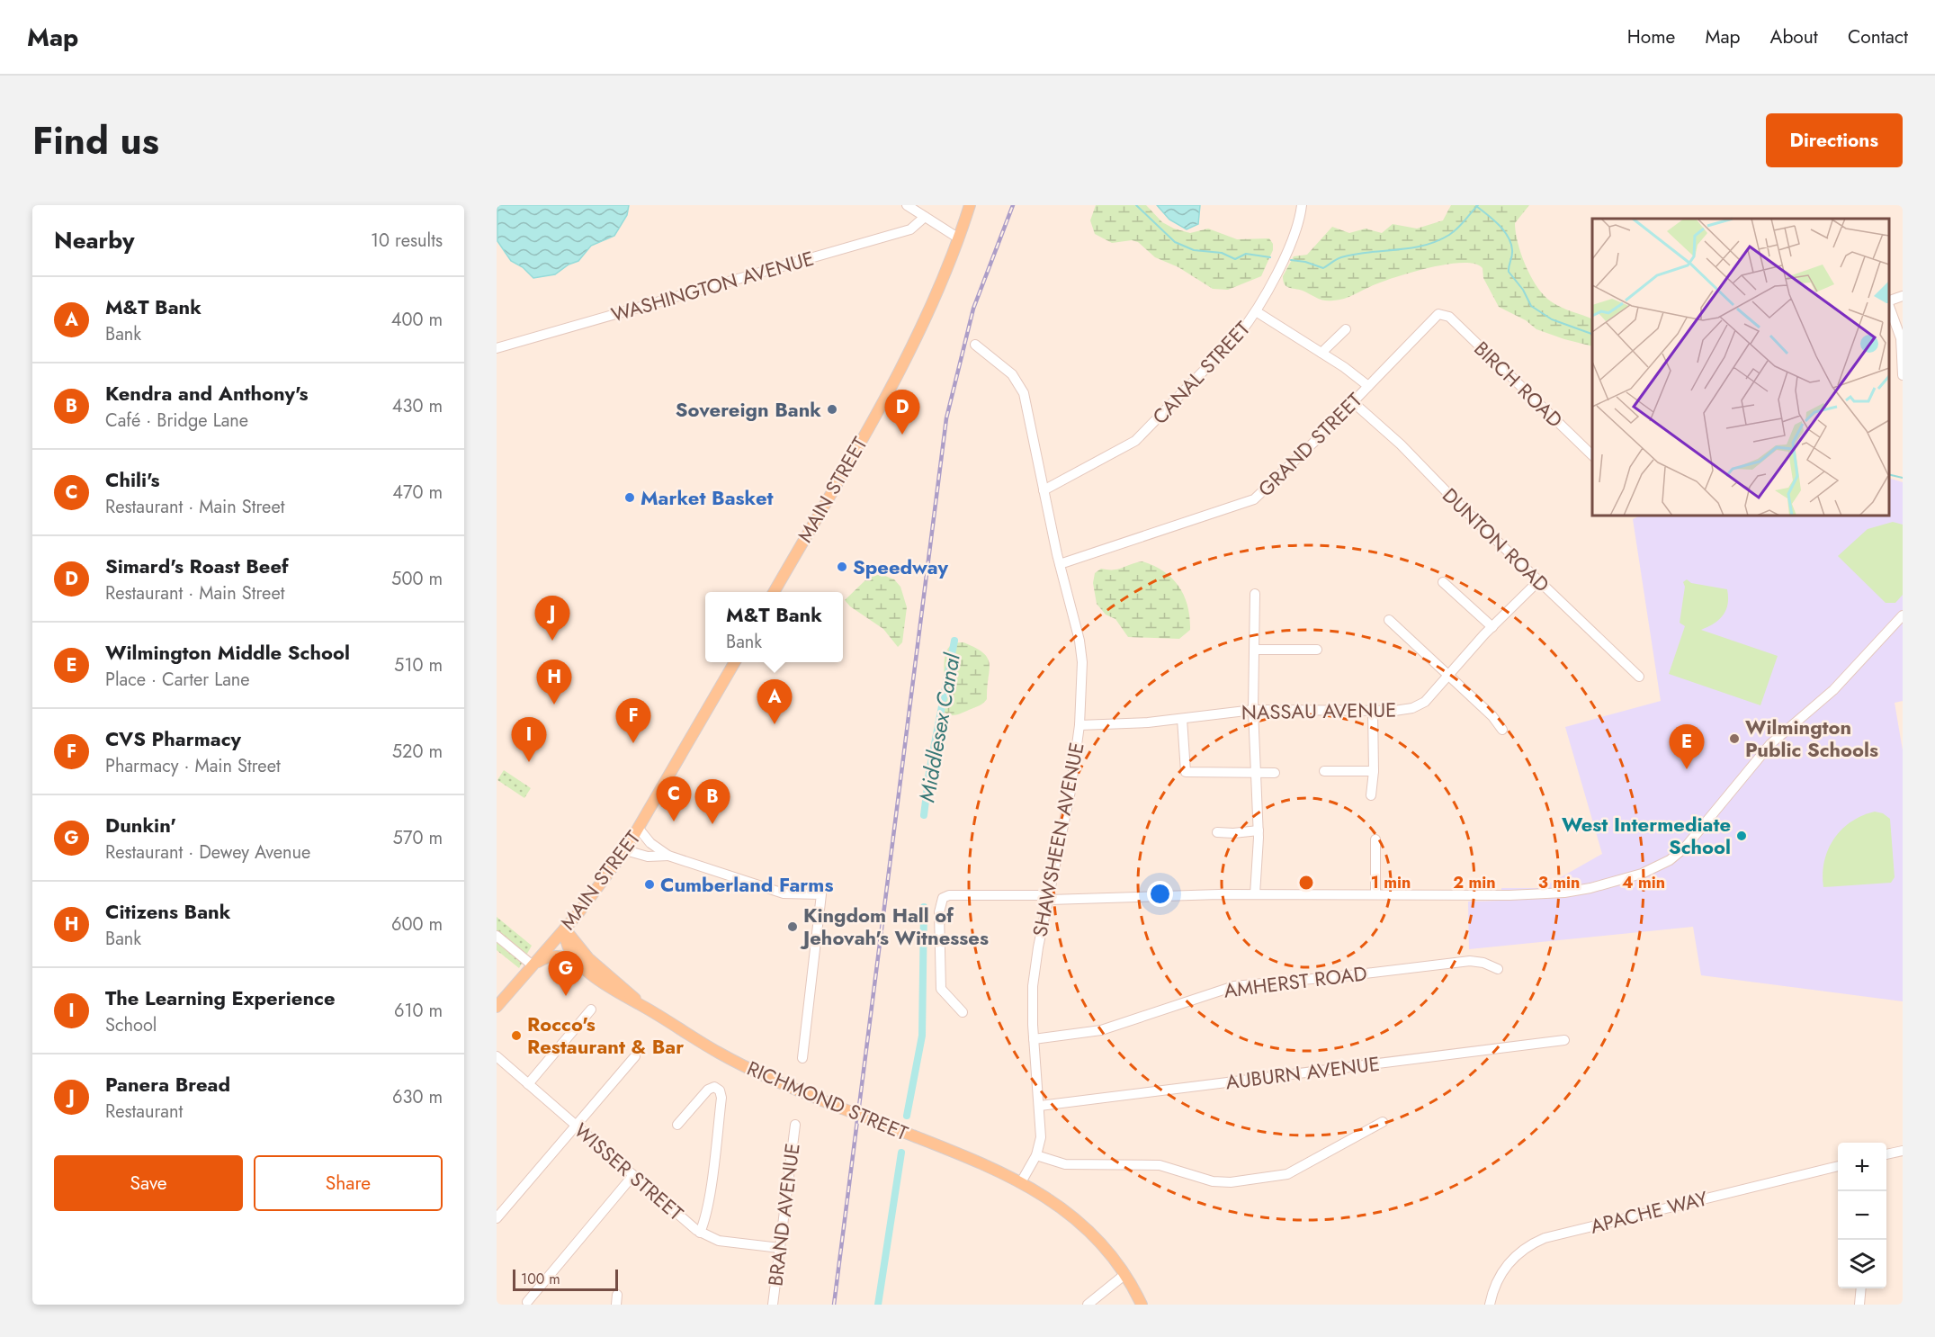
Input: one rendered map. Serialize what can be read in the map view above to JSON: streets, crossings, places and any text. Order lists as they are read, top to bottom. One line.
{"streets":{"main road":["MAIN STREET","RICHMOND STREET"],"street":["WASHINGTON AVENUE","CANAL STREET","BIRCH ROAD","GRAND STREET","DUNTON ROAD","NASSAU AVENUE","SHAWSHEEN AVENUE","AMHERST ROAD","AUBURN AVENUE","WISSER STREET","APACHE WAY","BRAND AVENUE"]},"crossings":[["CANAL STREET","SHAWSHEEN AVENUE"],["BIRCH ROAD","GRAND STREET"],["GRAND STREET","DUNTON ROAD"],["GRAND STREET","SHAWSHEEN AVENUE"],["MAIN STREET","RICHMOND STREET"],["DUNTON ROAD","NASSAU AVENUE"],["NASSAU AVENUE","SHAWSHEEN AVENUE"],["SHAWSHEEN AVENUE","AMHERST ROAD"],["SHAWSHEEN AVENUE","AUBURN AVENUE"],["SHAWSHEEN AVENUE","RICHMOND STREET"],["WISSER STREET","BRAND AVENUE"]],"water":["Middlesex Canal"],"places":["Sovereign Bank","Market Basket","Speedway","Wilmington Public Schools","West Intermediate School","Cumberland Farms","Kingdom Hall of Jehovah's Witnesses","Rocco's Restaurant & Bar"],"scale_bar":"100 m","page":{"header":"Map","nav":["Home","Map","About","Contact"],"title":"Find us","buttons":["Directions",["Save","Share"]],"heading":["Nearby","10 results"],"list":[{"mark":"A","name":"M&T Bank","note":"Bank","value":"400 m"},{"mark":"B","name":"Kendra and Anthony's","note":"Café · Bridge Lane","value":"430 m"},{"mark":"C","name":"Chili's","note":"Restaurant · Main Street","value":"470 m"},{"mark":"D","name":"Simard's Roast Beef","note":"Restaurant · Main Street","value":"500 m"},{"mark":"E","name":"Wilmington Middle School","note":"Place · Carter Lane","value":"510 m"},{"mark":"F","name":"CVS Pharmacy","note":"Pharmacy · Main Street","value":"520 m"},{"mark":"G","name":"Dunkin'","note":"Restaurant · Dewey Avenue","value":"570 m"},{"mark":"H","name":"Citizens Bank","note":"Bank","value":"600 m"},{"mark":"I","name":"The Learning Experience","note":"School","value":"610 m"},{"mark":"J","name":"Panera Bread","note":"Restaurant","value":"630 m"}],"pins":["D","J","H","A","F","I","E","C","B","G"],"popup":["M&T Bank","Bank"],"map_buttons":["+","−"],"scale":"100 m"},"rings":["1 min","2 min","3 min","4 min"]}
